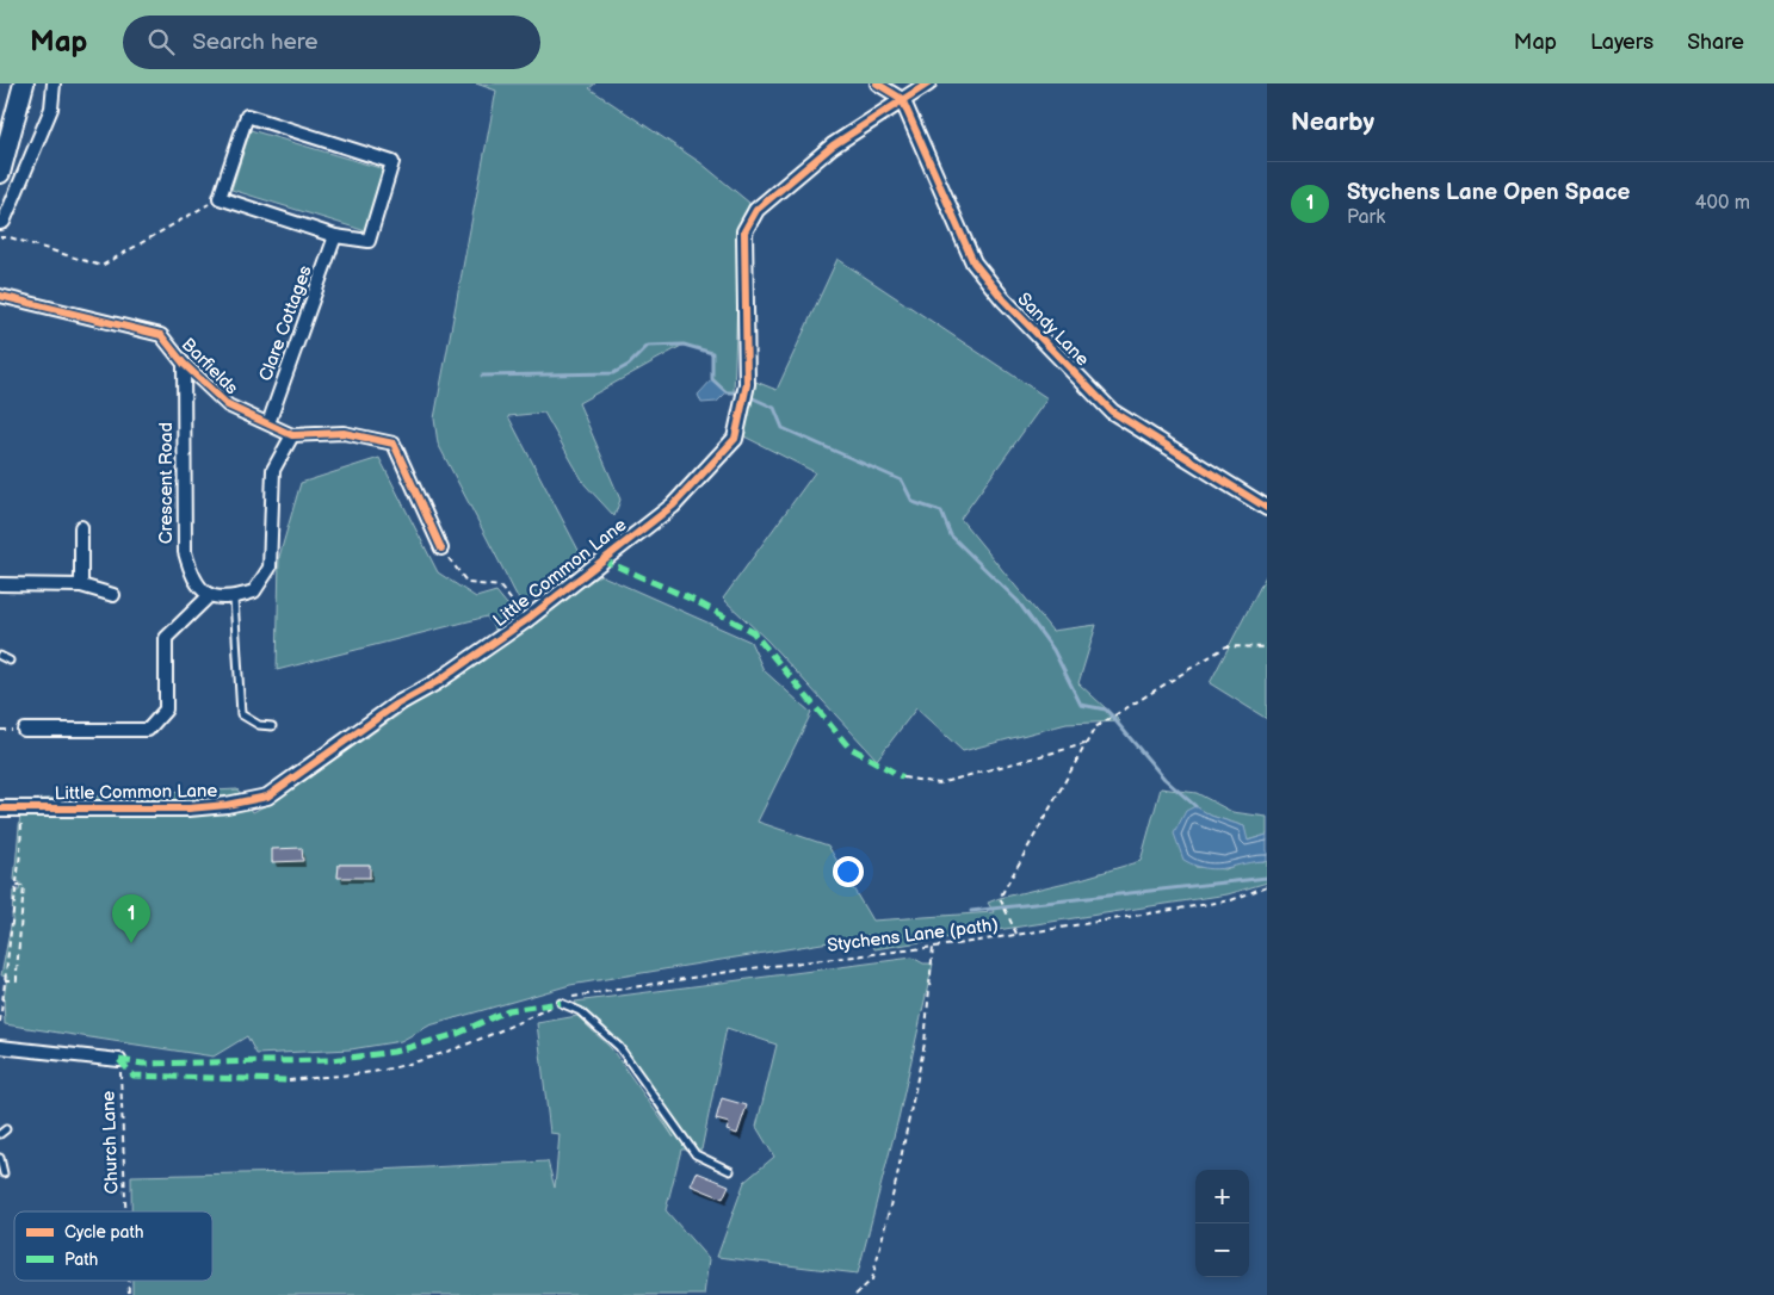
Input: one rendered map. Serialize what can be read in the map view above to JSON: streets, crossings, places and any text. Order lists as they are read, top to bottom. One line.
{"streets":{"street":["Clare Cottages","Sandy Lane","Barfields","Crescent Road","Little Common Lane"],"path":["Stychens Lane (path)","Church Lane"]},"crossings":[["Clare Cottages","Barfields"],["Sandy Lane","Little Common Lane"],["Barfields","Crescent Road"]],"legend":["Cycle path","Path"],"page":{"header":"Map","search":"Search here","nav":["Map","Layers","Share"],"heading":"Nearby","list":[{"mark":"1","name":"Stychens Lane Open Space","note":"Park","value":"400 m"}],"pins":"1","map_buttons":["+","−"]}}
